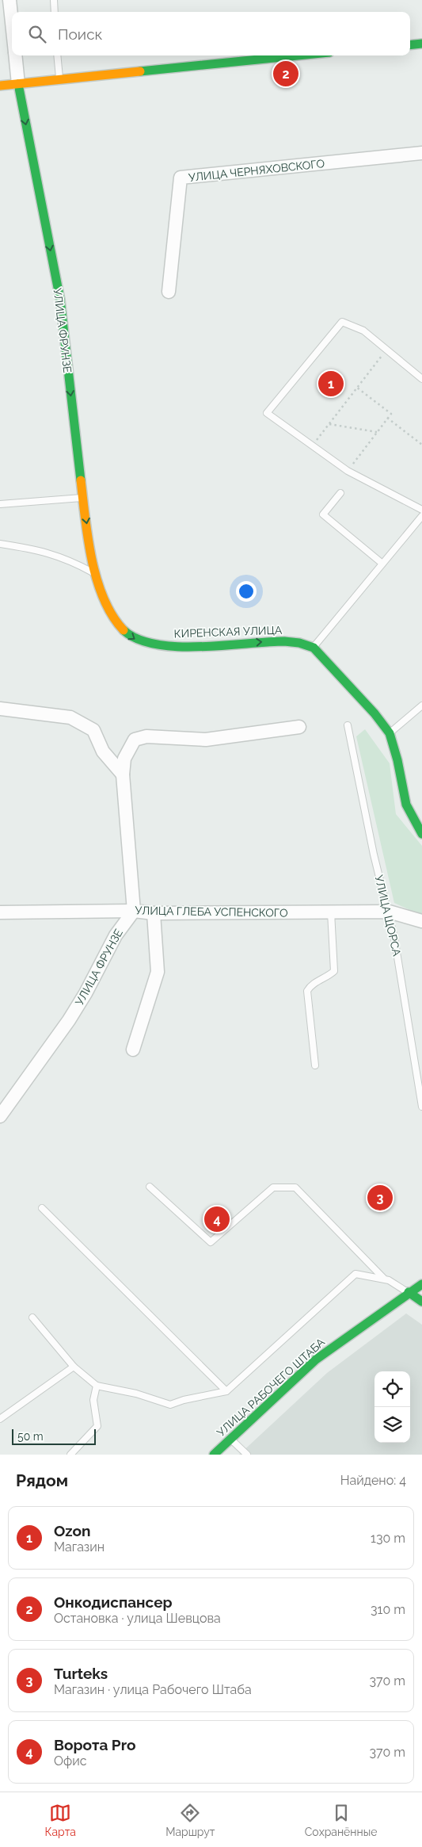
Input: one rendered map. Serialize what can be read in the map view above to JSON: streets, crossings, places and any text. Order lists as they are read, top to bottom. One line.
{"streets":{"street":["УЛИЦА ЧЕРНЯХОВСКОГО","УЛИЦА ФРУНЗЕ","КИРЕНСКАЯ УЛИЦА","УЛИЦА ГЛЕБА УСПЕНСКОГО","УЛИЦА РАБОЧЕГО ШТАБА"],"lane":["УЛИЦА ЩОРСА"]},"crossings":[["УЛИЦА ФРУНЗЕ","КИРЕНСКАЯ УЛИЦА"],["УЛИЦА ФРУНЗЕ","УЛИЦА ГЛЕБА УСПЕНСКОГО"],["УЛИЦА ГЛЕБА УСПЕНСКОГО","УЛИЦА ЩОРСА"]],"one_way":["УЛИЦА ФРУНЗЕ","КИРЕНСКАЯ УЛИЦА"],"scale_bar":"50 m","page":{"search":"Поиск","pins":["2","1","3","4"],"scale":"50 m","heading":["Рядом","Найдено: 4"],"list":[{"mark":"1","name":"Ozon","note":"Магазин","value":"130 m"},{"mark":"2","name":"Онкодиспансер","note":"Остановка · улица Шевцова","value":"310 m"},{"mark":"3","name":"Turteks","note":"Магазин · улица Рабочего Штаба","value":"370 m"},{"mark":"4","name":"Ворота Pro","note":"Офис","value":"370 m"}],"nav":["Карта","Маршрут","Сохранённые"]}}
